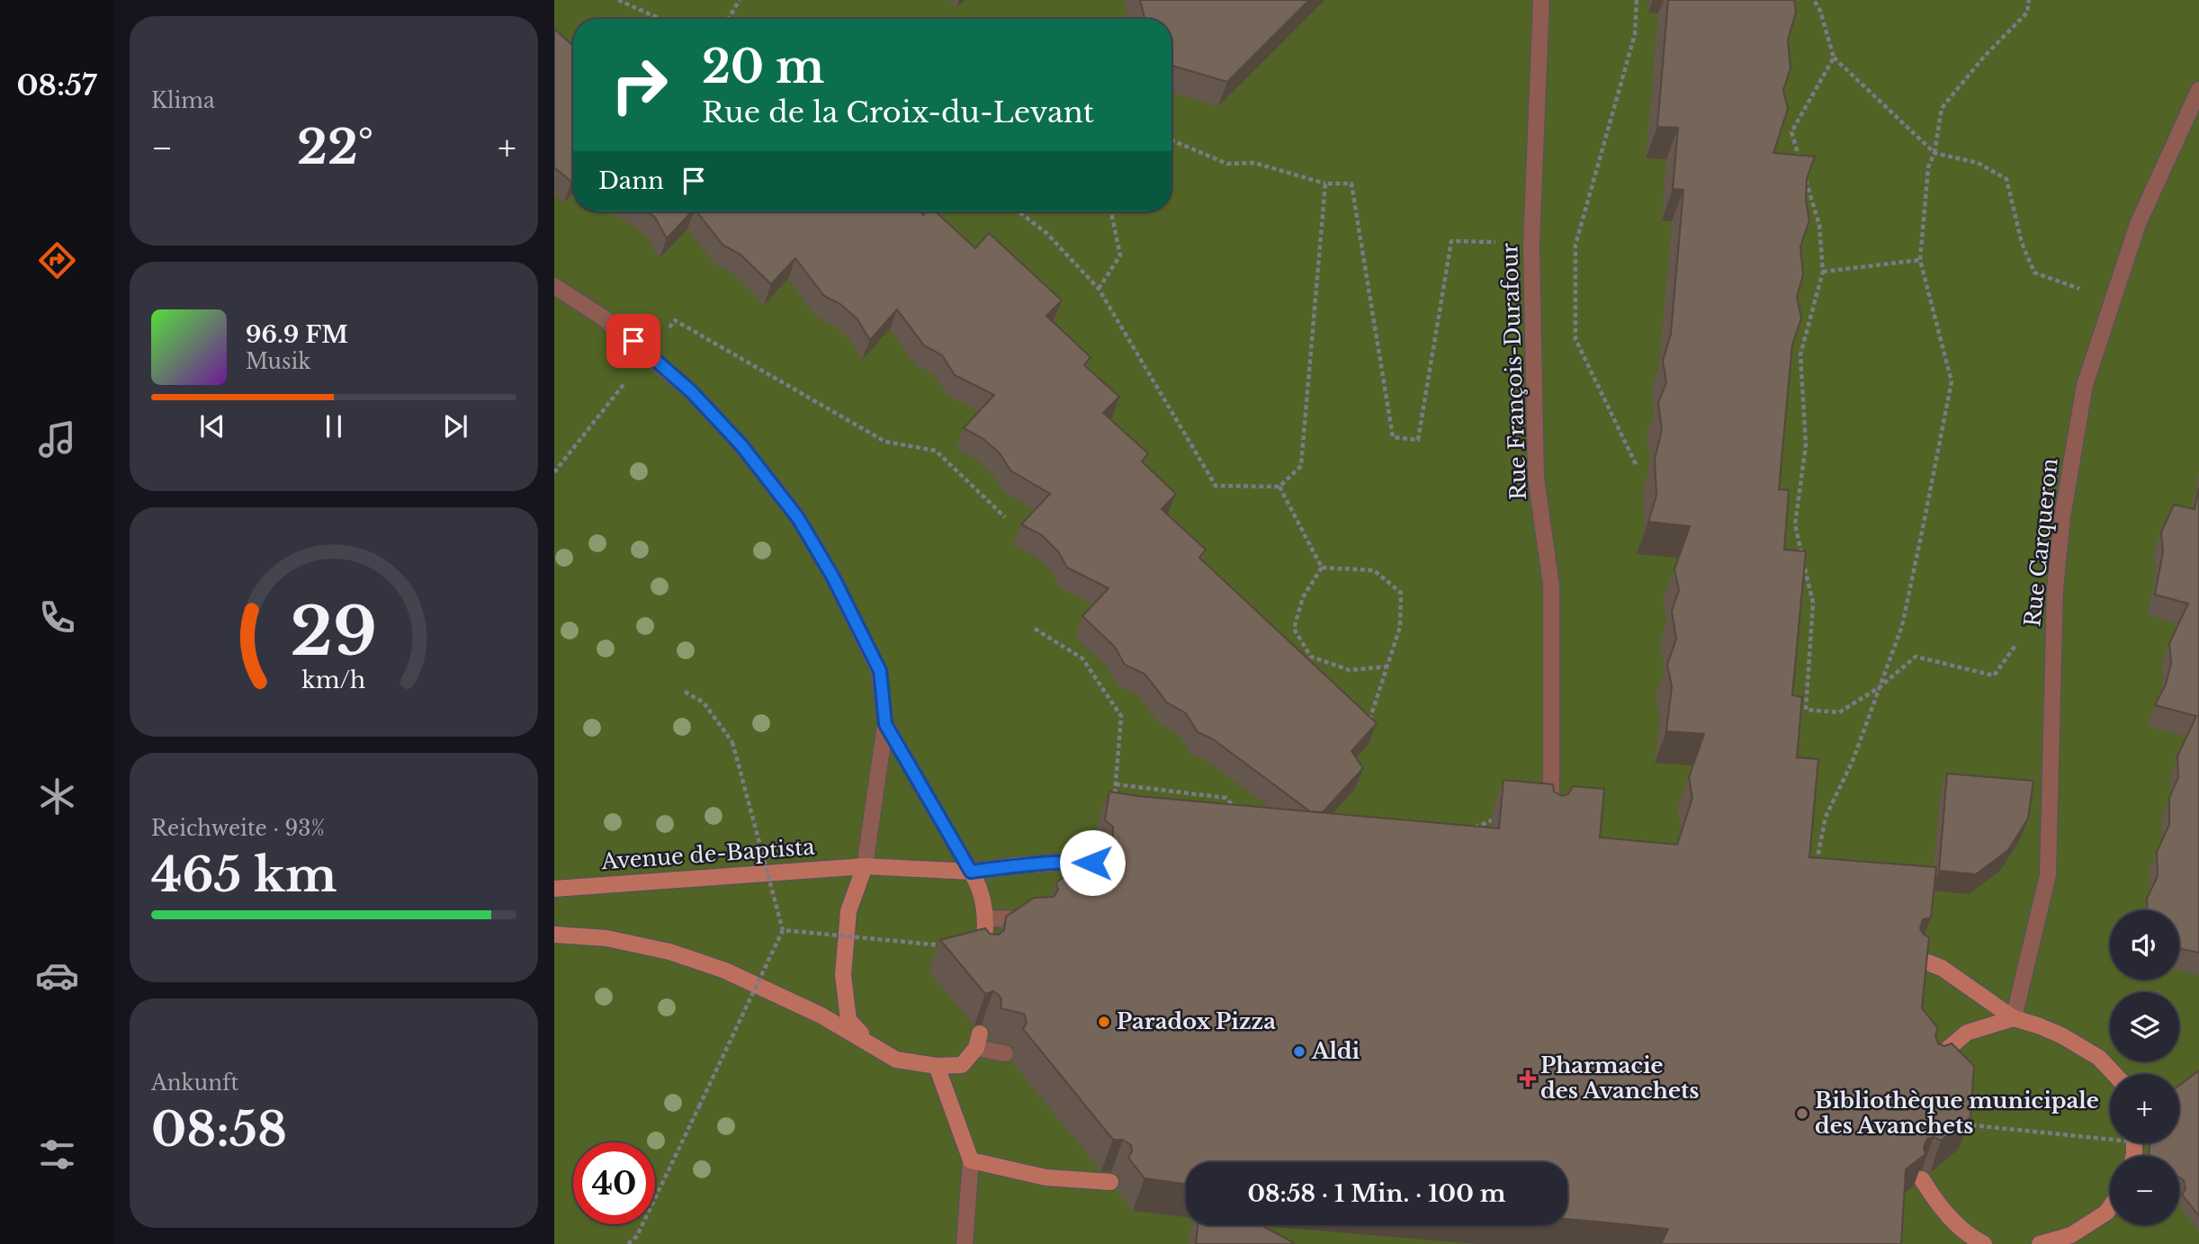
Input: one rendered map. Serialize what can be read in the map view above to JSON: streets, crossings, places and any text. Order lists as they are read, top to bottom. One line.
{"streets":{"street":["Rue François-Durafour","Rue Carqueron","Avenue de-Baptista"]},"places":{"other":["Paradox Pizza","Aldi","Bibliothèque municipale des Avanchets"],"health":["Pharmacie des Avanchets"]},"page":{"tabs":"08:57","tile":["Klima",["Reichweite · 93%","465 km"],["Ankunft","08:58"]],"turn":["20 m","Rue de la Croix-du-Levant"],"heat":["−","22°","+"],"then":"Dann","song":["96.9 FM","Musik"],"map_buttons":["+","−"],"limit":"40","trip":"08:58 · 1 Min. · 100 m","gauge":["29","km/h"]}}
